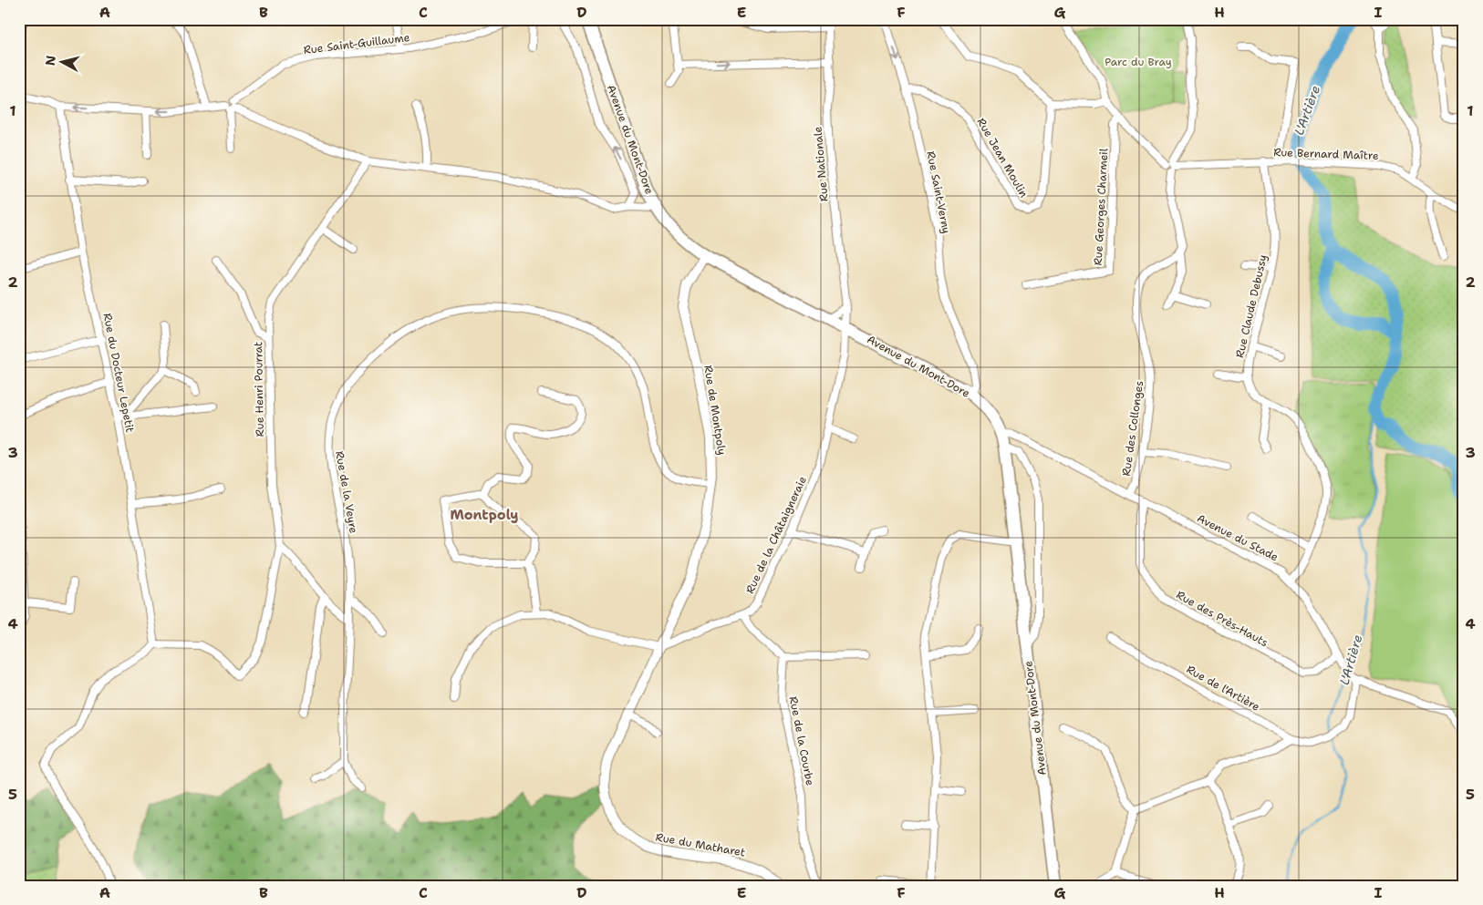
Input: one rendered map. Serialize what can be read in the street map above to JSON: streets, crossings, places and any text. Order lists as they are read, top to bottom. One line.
{"streets":{"main road":["Avenue du Mont-Dore"],"street":["Rue Saint-Guillaume","Rue Bernard Maître","Rue Jean Moulin","Rue Nationale","Rue Saint-Verny","Rue Georges Charmeil","Rue Claude Debussy","Rue du Docteur Lepetit","Rue Henri Pourrat","Rue de Montpoly","Rue des Collonges","Rue de la Veyre","Rue de la Châtaigneraie","Avenue du Stade","Rue des Près-Hauts","Rue de l'Artière","Rue de la Courbe","Rue du Matharet"]},"crossings":[["Avenue du Mont-Dore","Rue Nationale"],["Avenue du Mont-Dore","Rue Saint-Verny"],["Avenue du Mont-Dore","Rue de Montpoly"],["Avenue du Mont-Dore","Rue de la Châtaigneraie"],["Avenue du Mont-Dore","Avenue du Stade"],["Rue Bernard Maître","Rue Claude Debussy"],["Rue Jean Moulin","Rue Saint-Verny"],["Rue Nationale","Rue de la Châtaigneraie"],["Rue Claude Debussy","Avenue du Stade"],["Rue du Docteur Lepetit","Rue Henri Pourrat"],["Rue de Montpoly","Rue de la Veyre"],["Rue de Montpoly","Rue de la Châtaigneraie"],["Rue de Montpoly","Rue du Matharet"],["Rue des Collonges","Avenue du Stade"],["Rue de la Châtaigneraie","Rue du Matharet"],["Avenue du Stade","Rue des Près-Hauts"],["Avenue du Stade","Rue de l'Artière"]],"districts":["Montpoly"],"water":["L'Artière"],"parks":["Parc du Bray"],"north":"left","grid":{"columns":["A","B","C","D","E","F","G","H","I"],"rows":["1","2","3","4","5"]}}
